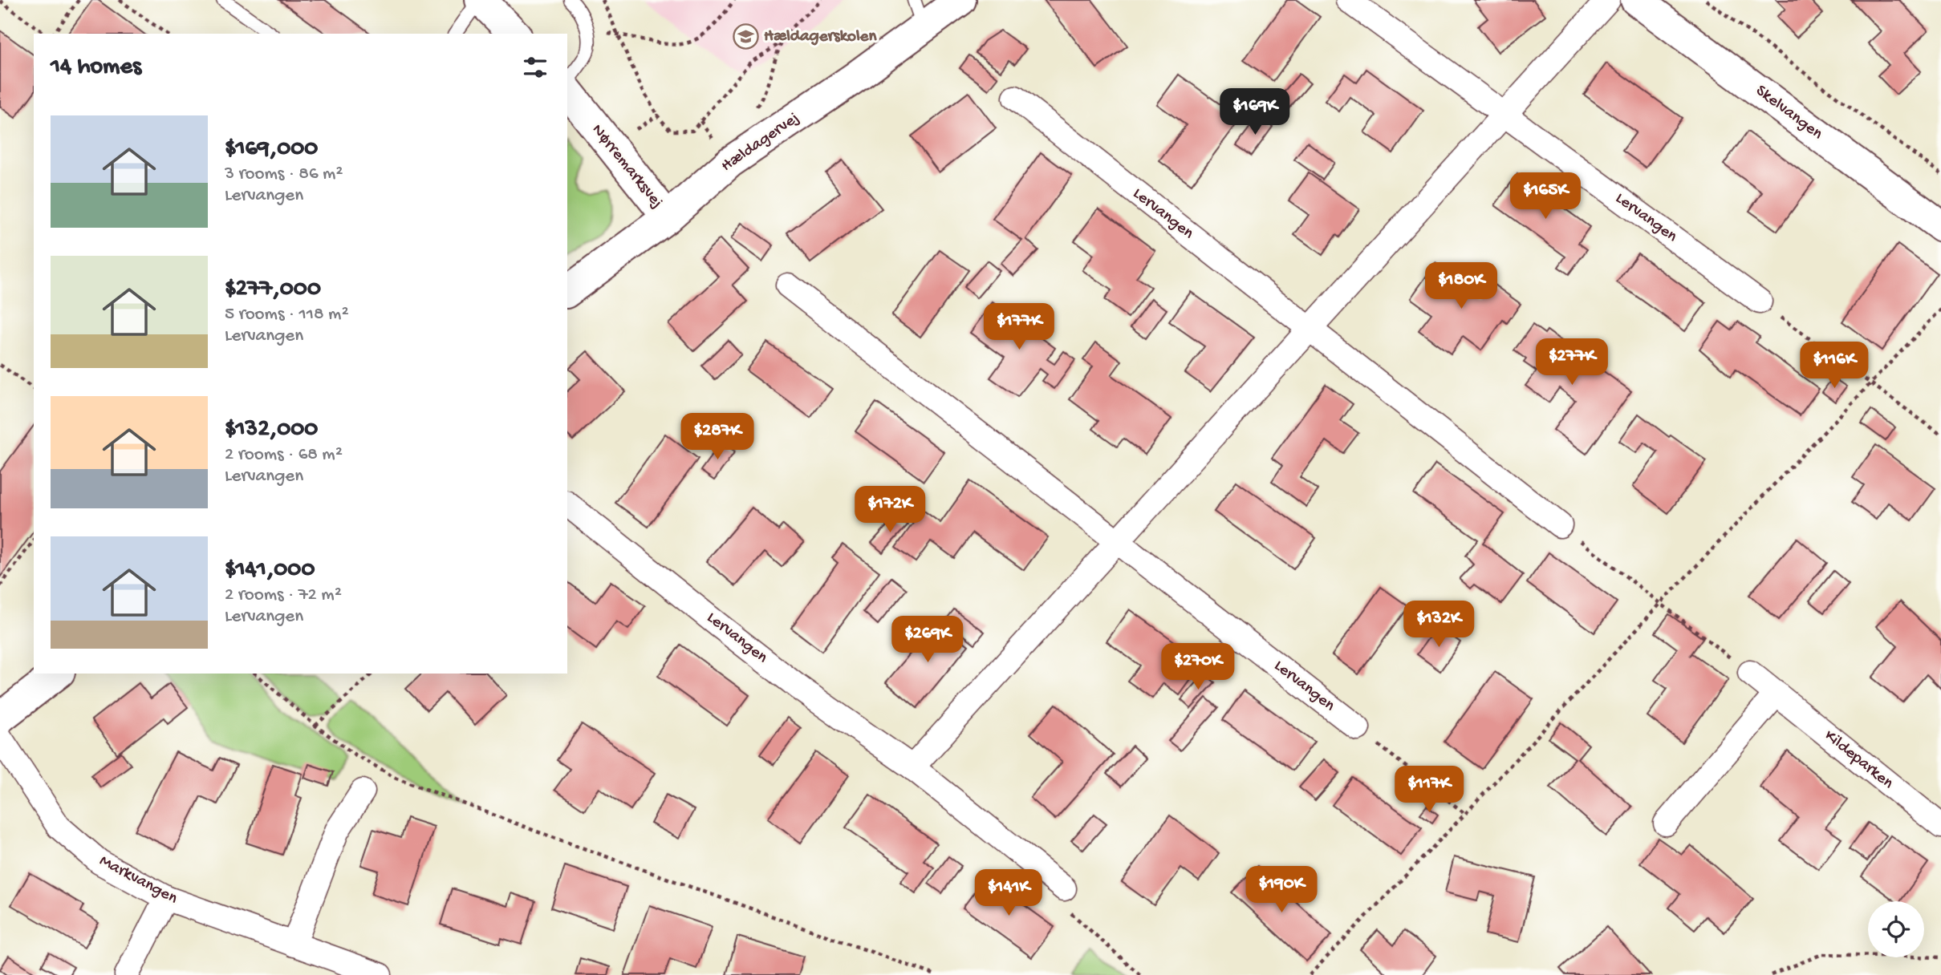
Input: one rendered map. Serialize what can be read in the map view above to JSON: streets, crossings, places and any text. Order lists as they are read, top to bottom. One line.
{"streets":{"street":["Skelvangen","Hældagervej","Nørremarksvej","Lervangen","Kildeparken","Markvangen"]},"crossings":[["Hældagervej","Nørremarksvej"]],"places":{"school or university":["Hældagerskolen"]},"page":{"heading":"14 homes","price":["$169K","$165K","$180K","$177K","$277K","$116K","$287K","$172K","$132K","$269K","$270K","$117K","$190K","$141K"],"list":[{"name":"$169,000","note":"3 rooms · 86 m² · Lervangen"},{"name":"$277,000","note":"5 rooms · 118 m² · Lervangen"},{"name":"$132,000","note":"2 rooms · 68 m² · Lervangen"},{"name":"$141,000","note":"2 rooms · 72 m² · Lervangen"}]}}
